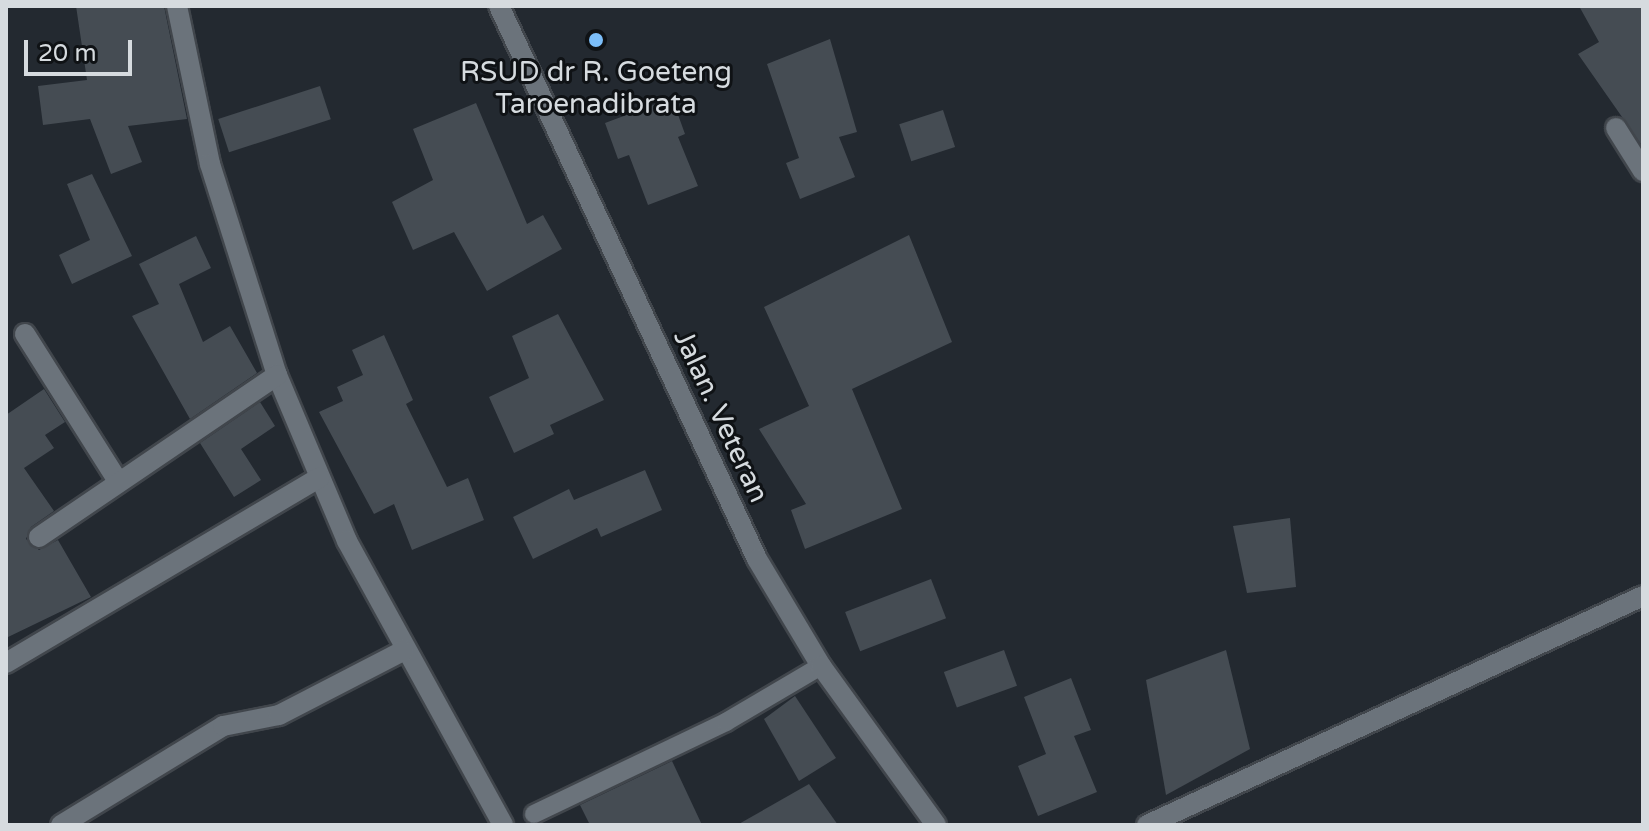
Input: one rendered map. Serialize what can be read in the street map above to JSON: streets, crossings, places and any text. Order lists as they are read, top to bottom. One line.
{"streets":{"street":["Jalan. Veteran"]},"places":["RSUD dr R. Goeteng Taroenadibrata"],"scale_bar":"20 m"}
